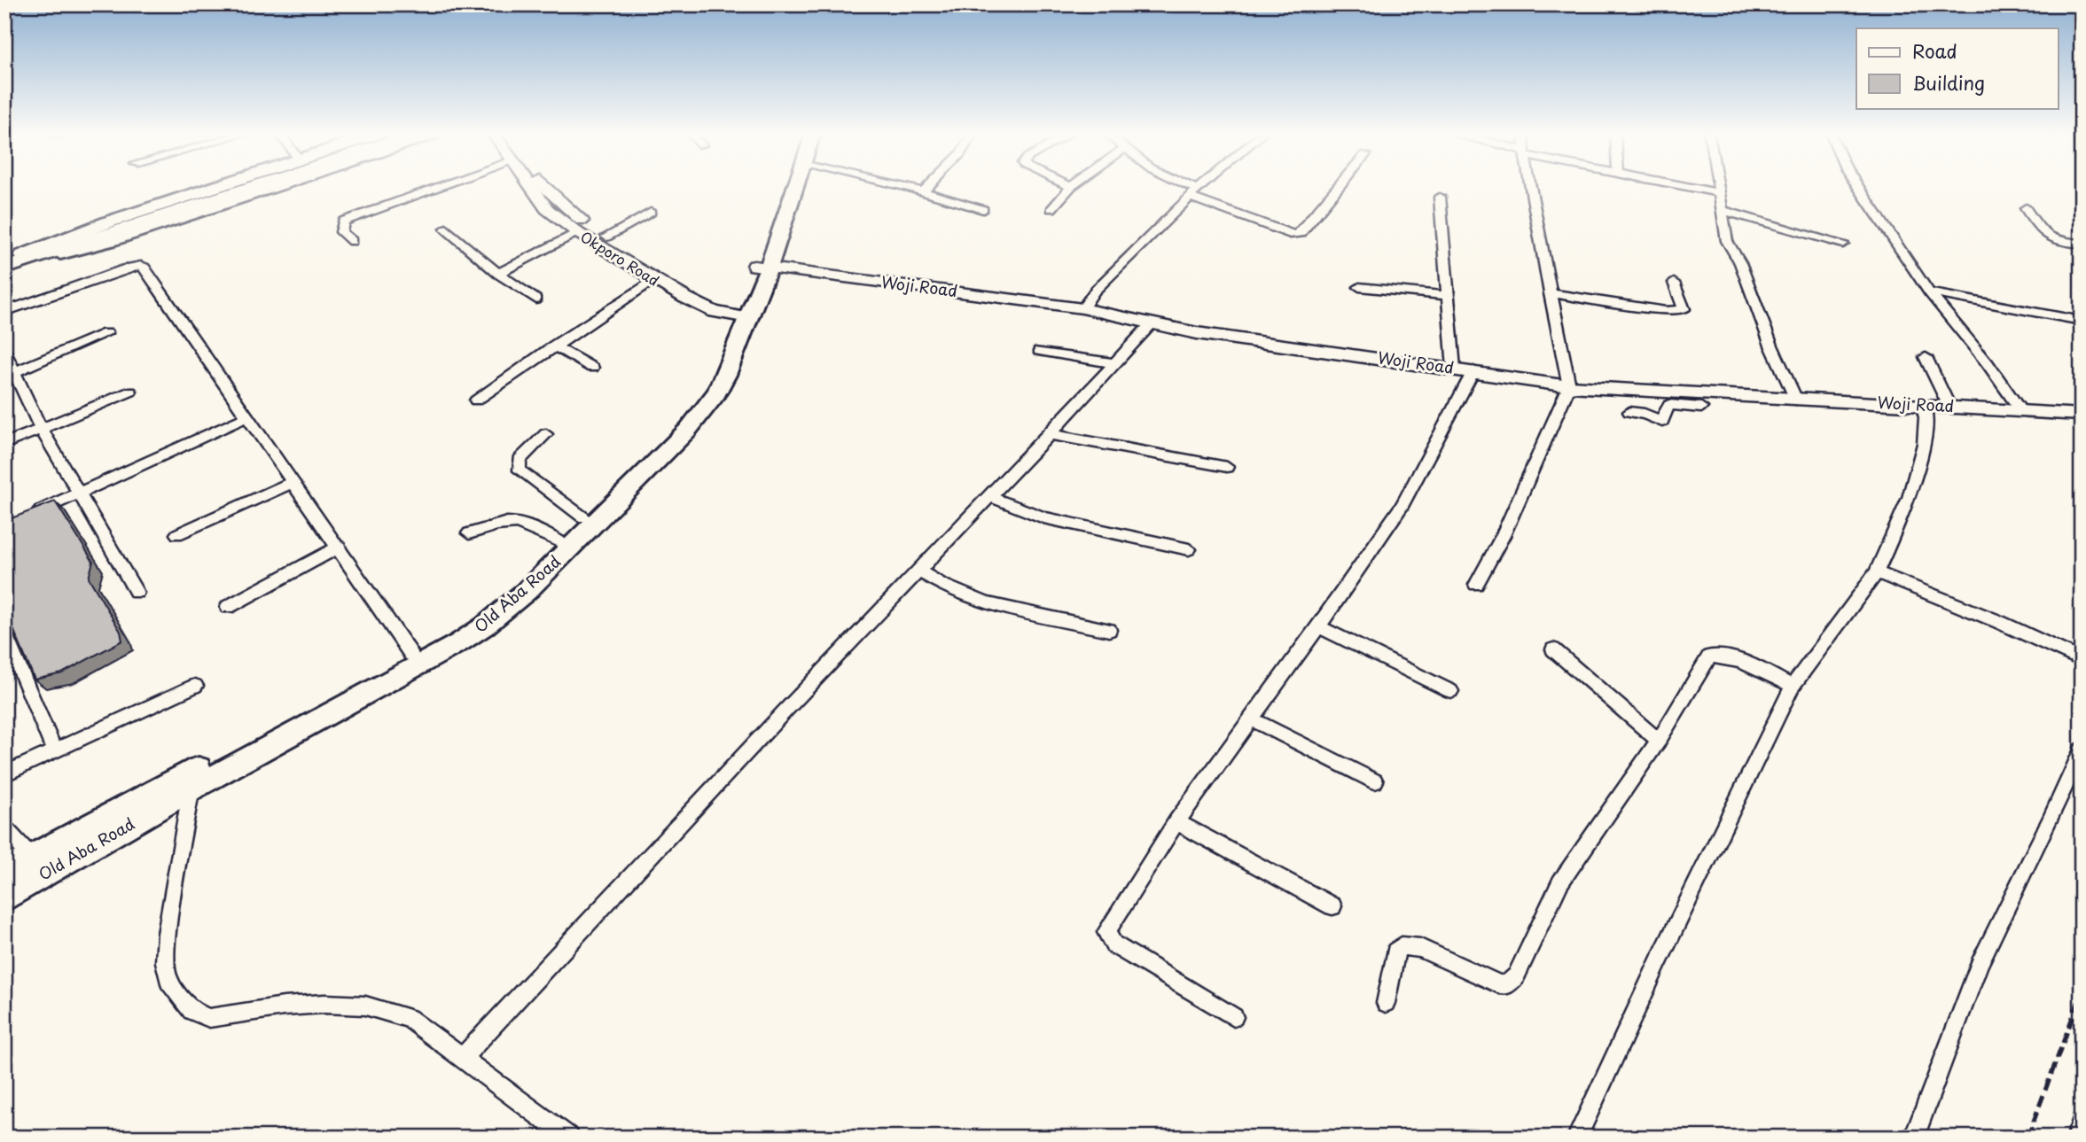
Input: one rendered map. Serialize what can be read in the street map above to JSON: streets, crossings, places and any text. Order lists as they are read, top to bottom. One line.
{"streets":{"main road":["Okporo Road","Woji Road","Old Aba Road"]},"crossings":[["Okporo Road","Old Aba Road"],["Woji Road","Old Aba Road"]],"legend":["Road","Building"]}
